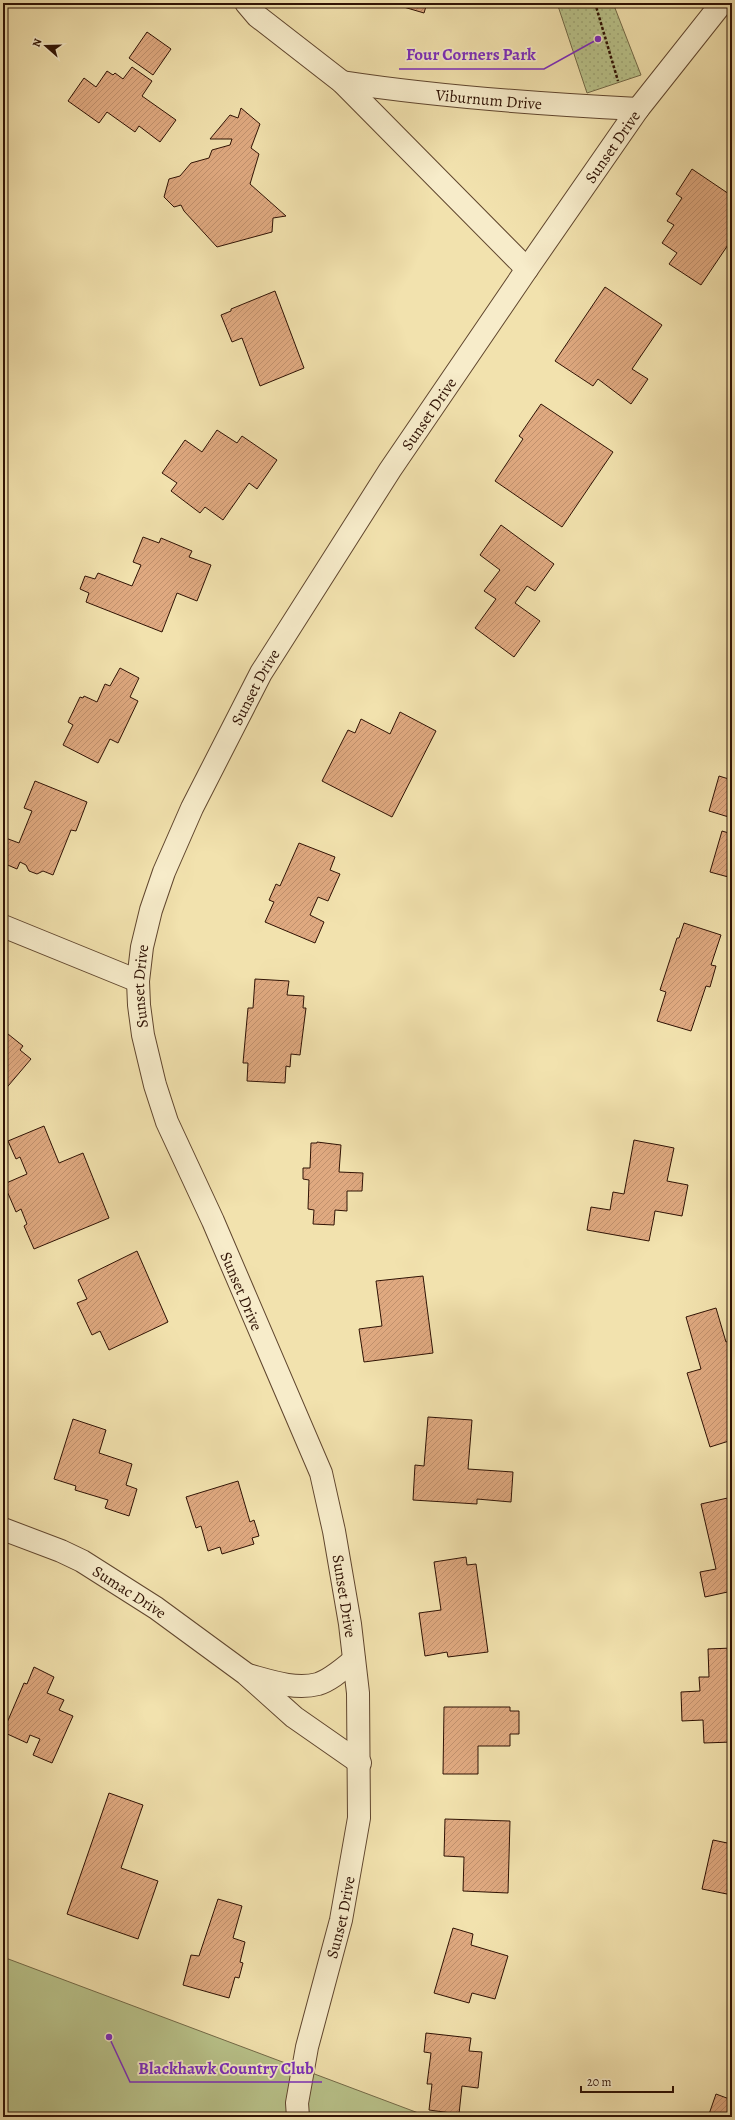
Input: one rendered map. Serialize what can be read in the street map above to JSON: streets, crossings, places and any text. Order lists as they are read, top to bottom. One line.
{"streets":{"street":["Viburnum Drive","Sunset Drive","Sumac Drive"]},"crossings":[["Viburnum Drive","Sunset Drive"],["Sunset Drive","Sumac Drive"]],"places":["Four Corners Park","Blackhawk Country Club"],"scale_bar":"20 m","north":"left"}
